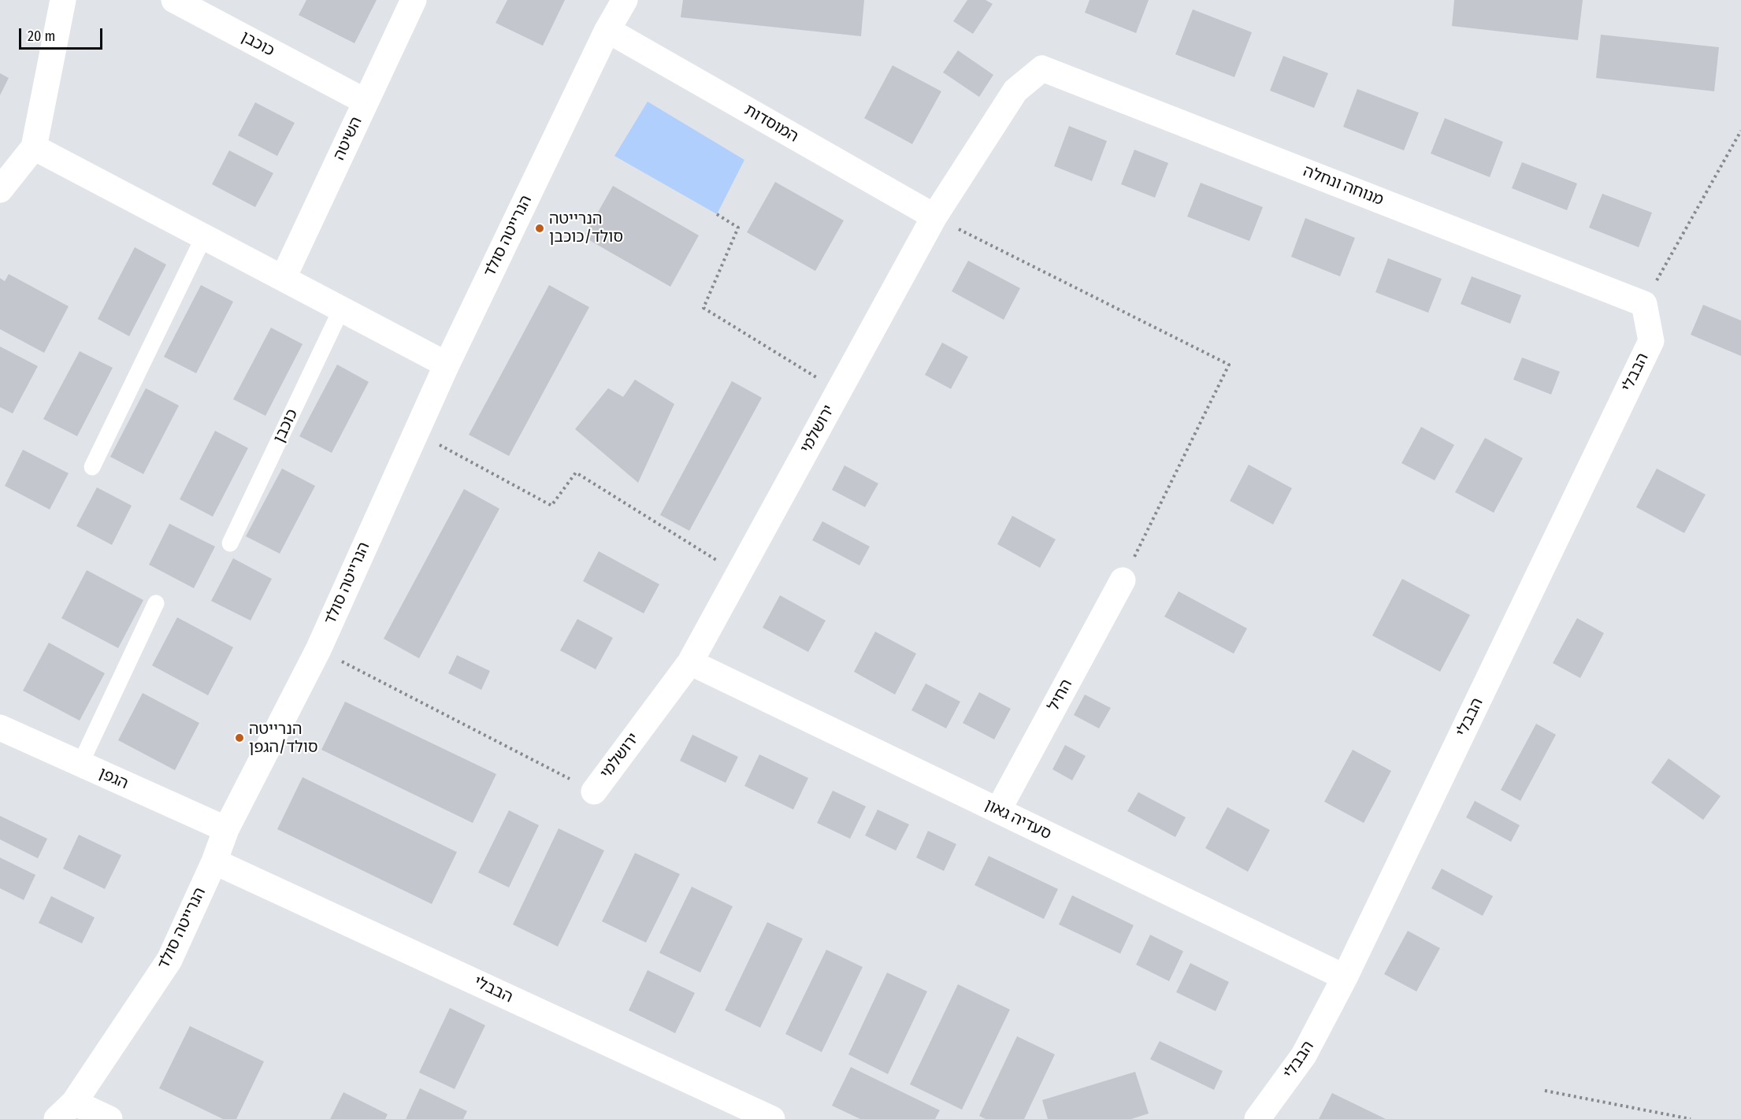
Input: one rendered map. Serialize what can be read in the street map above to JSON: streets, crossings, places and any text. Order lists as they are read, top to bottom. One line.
{"streets":{"street":["כוכבן","המוסדות","השיטה","מנוחה ונחלה","הנרייטה סולד","הבבלי","ירושלמי","החיל","הגפן","סעדיה גאון"]},"crossings":[["כוכבן","השיטה"],["המוסדות","הנרייטה סולד"],["המוסדות","ירושלמי"],["מנוחה ונחלה","הבבלי"],["מנוחה ונחלה","ירושלמי"],["הנרייטה סולד","הבבלי"],["הנרייטה סולד","הגפן"],["הבבלי","סעדיה גאון"],["ירושלמי","סעדיה גאון"],["החיל","סעדיה גאון"]],"places":["הנרייטה סולד/כוכבן","הנרייטה סולד/הגפן"],"scale_bar":"20 m"}
